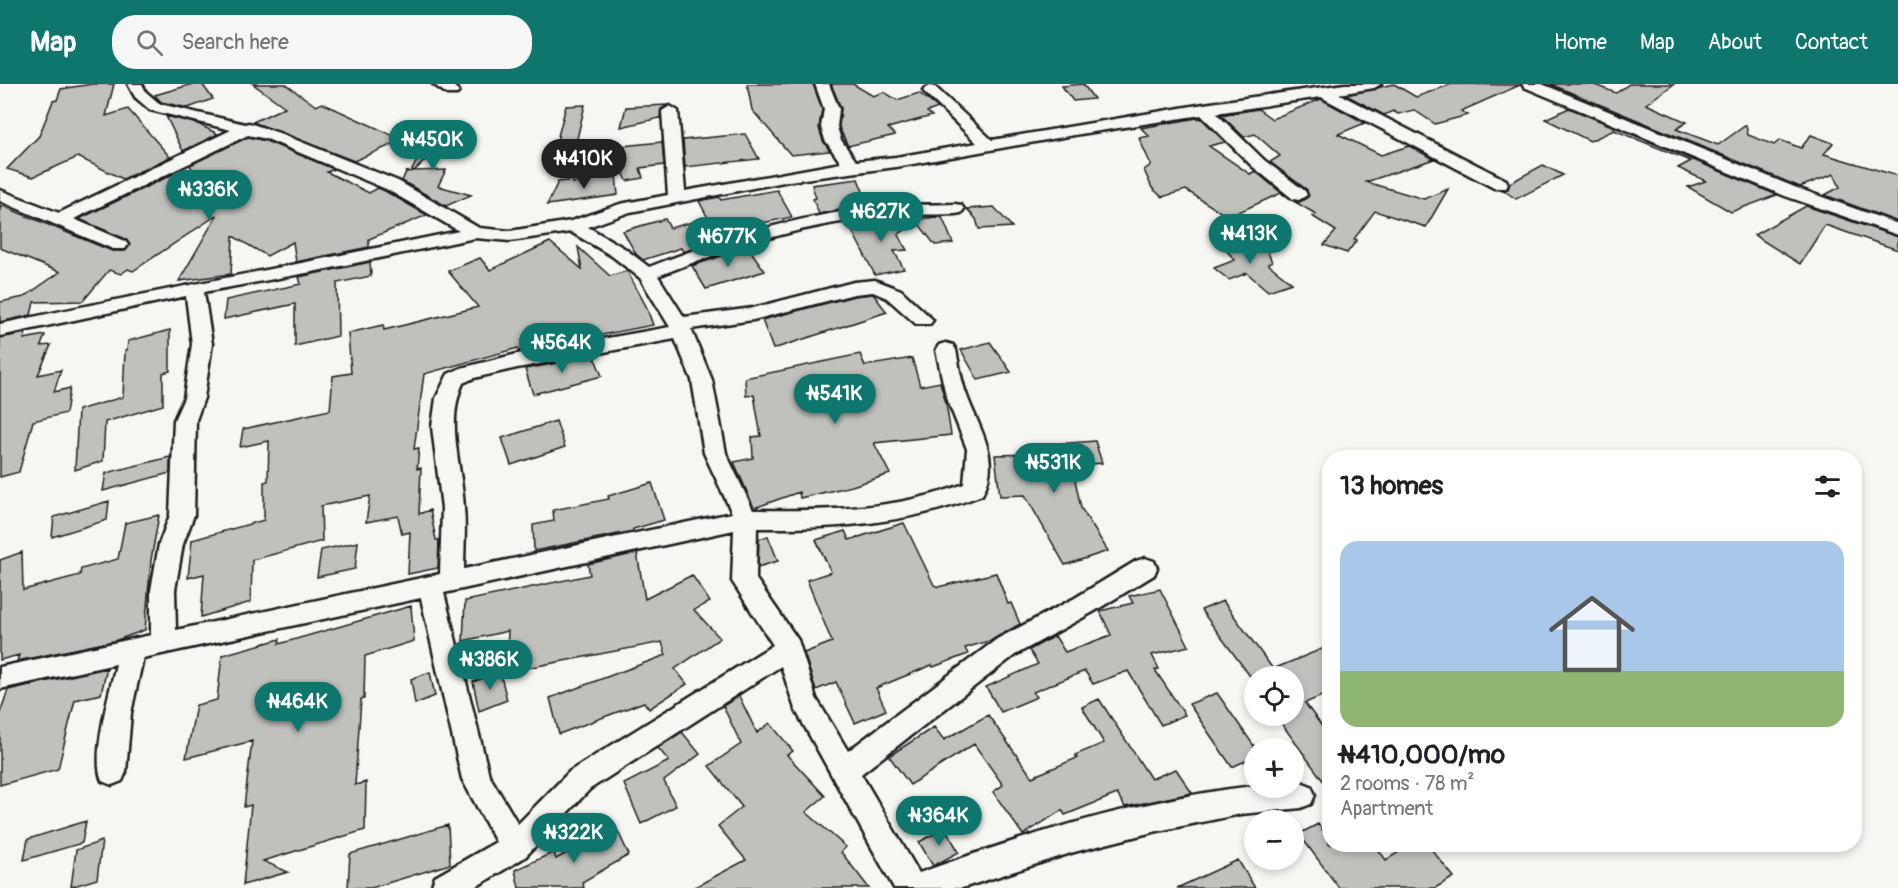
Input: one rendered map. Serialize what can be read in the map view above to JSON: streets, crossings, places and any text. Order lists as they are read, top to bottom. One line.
{"page":{"header":"Map","search":"Search here","nav":["Home","Map","About","Contact"],"price":["₦450K","₦410K","₦336K","₦627K","₦413K","₦677K","₦564K","₦541K","₦531K","₦386K","₦464K","₦364K","₦322K"],"heading":"13 homes","list":[{"name":"₦410,000/mo","note":"2 rooms · 78 m² · Apartment"}],"map_buttons":["+","−"]}}
